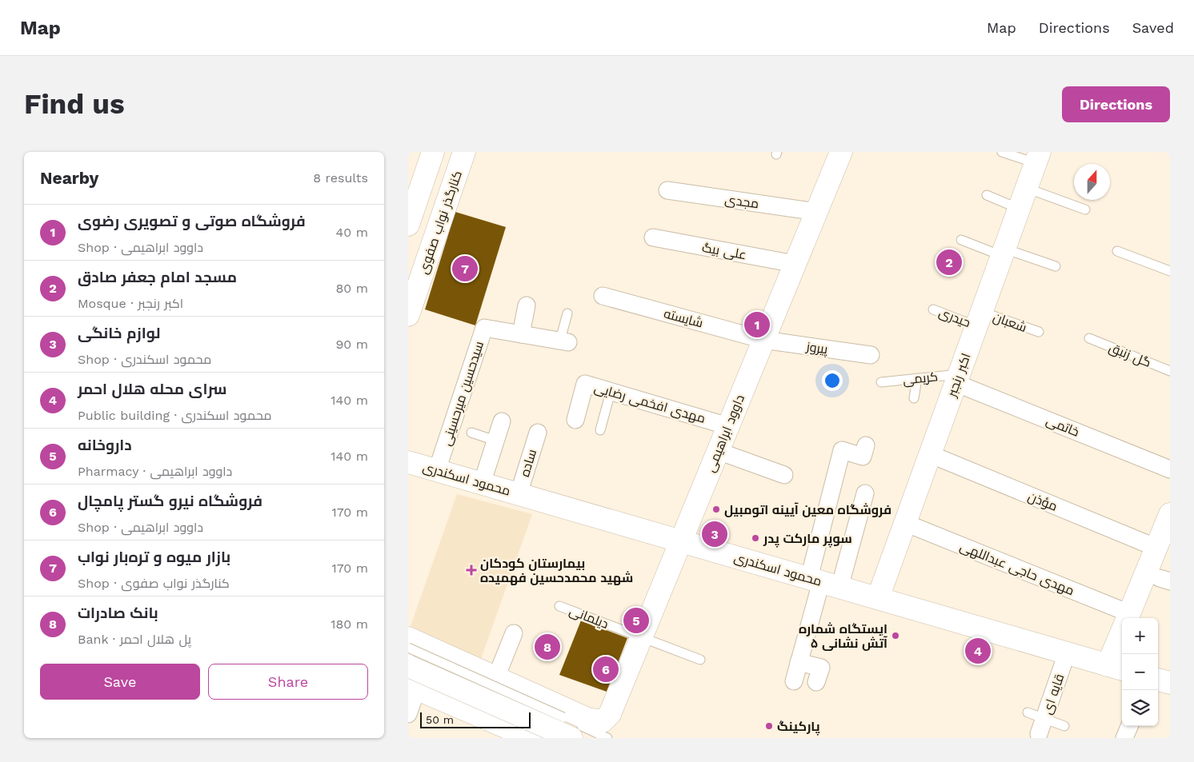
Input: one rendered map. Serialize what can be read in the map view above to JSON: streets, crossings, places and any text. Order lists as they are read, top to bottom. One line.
{"streets":{"main road":["کنارگذر نواب صفوی","اکبر رنجبر","داوود ابراهیمی","محمود اسکندری"],"street":["مجدی","علی بیگ","شایسته","پیروز","سیدحسین میرحسینی","مهدی افخمی رضایی","خاتمی","ساده","مؤذن","مهدی حاجی عبداللهی","قایه ای"],"lane":["حیدری","شعبان","گل زنبق","کریمی","دیلمانی"]},"crossings":[["مجدی","داوود ابراهیمی"],["علی بیگ","داوود ابراهیمی"],["حیدری","شعبان"],["حیدری","اکبر رنجبر"],["شایسته","پیروز"],["شایسته","داوود ابراهیمی"],["شعبان","اکبر رنجبر"],["پیروز","داوود ابراهیمی"],["اکبر رنجبر","کریمی"],["اکبر رنجبر","خاتمی"],["اکبر رنجبر","محمود اسکندری"],["اکبر رنجبر","مؤذن"],["اکبر رنجبر","مهدی حاجی عبداللهی"],["کریمی","خاتمی"],["سیدحسین میرحسینی","محمود اسکندری"],["مهدی افخمی رضایی","داوود ابراهیمی"],["داوود ابراهیمی","محمود اسکندری"],["داوود ابراهیمی","دیلمانی"],["ساده","محمود اسکندری"],["محمود اسکندری","قایه ای"]],"places":{"other":["فروشگاه معین آیینه اتومبیل","سوپر مارکت پدر","ایستگاه شماره ۵ آتش نشانی","پارکینگ"],"health":["بیمارستان کودکان شهید محمدحسین فهمیده"]},"scale_bar":"50 m","north":"top","page":{"header":"Map","nav":["Map","Directions","Saved"],"buttons":["Directions",["Save","Share"]],"title":"Find us","heading":["Nearby","8 results"],"list":[{"mark":"1","name":"فروشگاه صوتی و تصویری رضوی","note":"Shop · داوود ابراهیمی","value":"40 m"},{"mark":"2","name":"مسجد امام جعفر صادق","note":"Mosque · اکبر رنجبر","value":"80 m"},{"mark":"3","name":"لوازم خانگی","note":"Shop · محمود اسکندری","value":"90 m"},{"mark":"4","name":"سرای محله هلال احمر","note":"Public building · محمود اسکندری","value":"140 m"},{"mark":"5","name":"داروخانه","note":"Pharmacy · داوود ابراهیمی","value":"140 m"},{"mark":"6","name":"فروشگاه نیرو گستر پامچال","note":"Shop · داوود ابراهیمی","value":"170 m"},{"mark":"7","name":"بازار میوه و تره‌بار نواب","note":"Shop · کنارگذر نواب صفوی","value":"170 m"},{"mark":"8","name":"بانک صادرات","note":"Bank · پل هلال احمر","value":"180 m"}],"pins":["2","7","1","3","5","8","4","6"],"map_buttons":["+","−"],"scale":"50 m"}}
